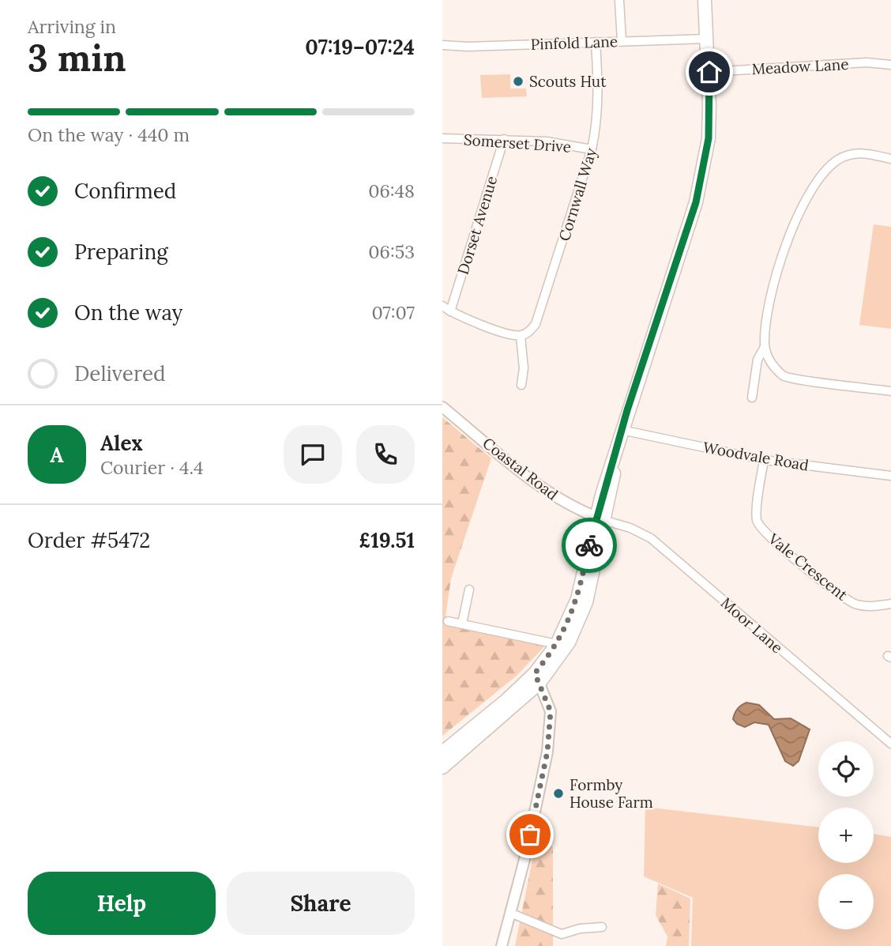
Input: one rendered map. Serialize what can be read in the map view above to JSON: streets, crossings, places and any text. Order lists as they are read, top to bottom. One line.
{"streets":{"street":["Pinfold Lane","Meadow Lane","Somerset Drive","Cornwall Way","Dorset Avenue","Woodvale Road","Coastal Road","Vale Crescent","Moor Lane"]},"crossings":[["Pinfold Lane","Cornwall Way"],["Somerset Drive","Cornwall Way"],["Somerset Drive","Dorset Avenue"],["Woodvale Road","Vale Crescent"],["Coastal Road","Moor Lane"]],"places":["Scouts Hut","Formby House Farm"],"page":{"heading":["3 min","Arriving in","07:19–07:24"],"panel":["Alex","Courier · 4.4","Order #5472","£19.51"],"bar":"On the way · 440 m","list":[["Confirmed","06:48"],["Preparing","06:53"],["On the way","07:07"],"Delivered"],"round":"A","map_buttons":["+","−"],"buttons":["Help","Share"]}}
